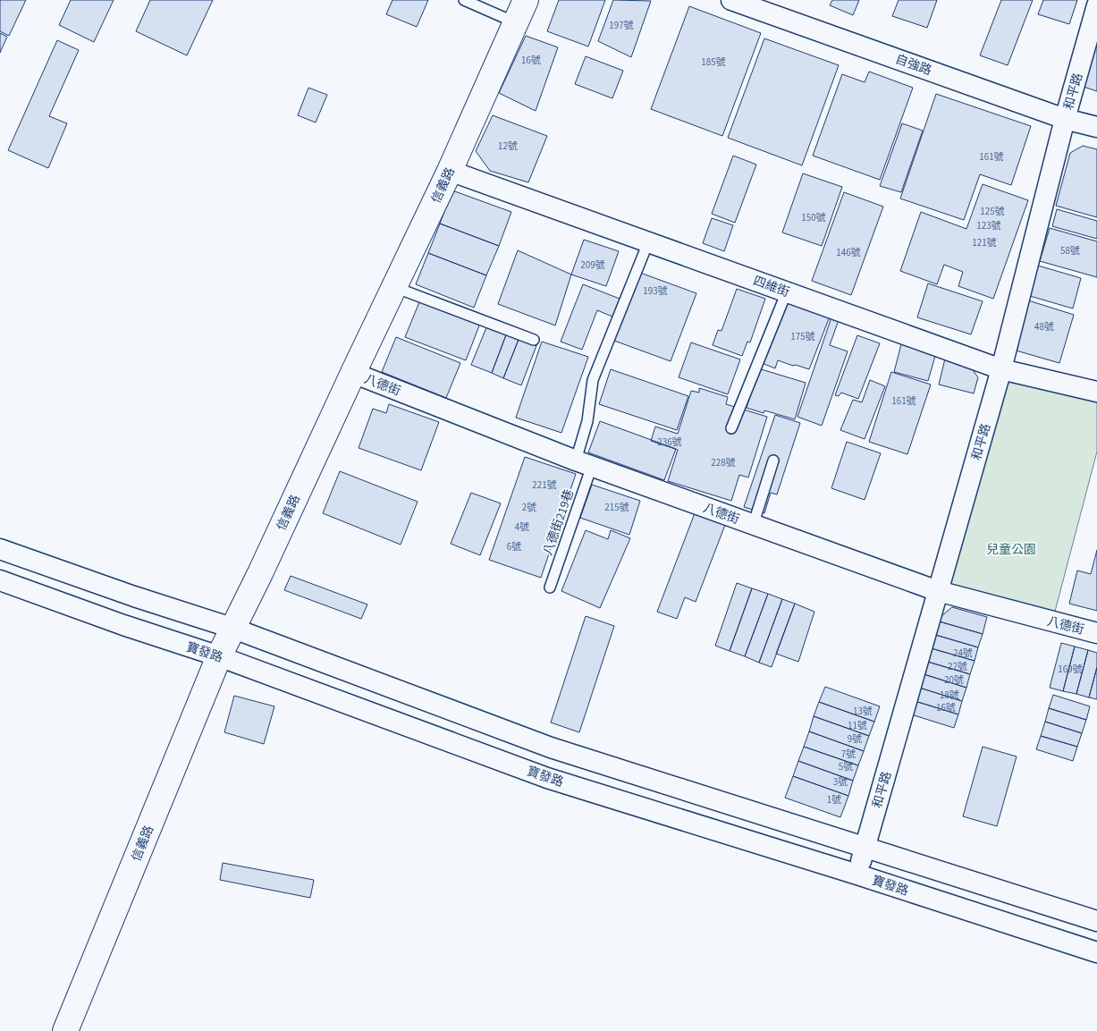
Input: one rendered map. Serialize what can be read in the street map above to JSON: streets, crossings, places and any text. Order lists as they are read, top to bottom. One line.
{"streets":{"street":["自強路","和平路","信義路","四維街","八德街","寶發路"],"lane":["八德街219巷"]},"crossings":[["自強路","和平路"],["和平路","四維街"],["和平路","八德街"],["和平路","寶發路"],["信義路","四維街"],["信義路","八德街"],["信義路","寶發路"],["四維街","八德街219巷"],["八德街","八德街219巷"]],"parks":["兒童公園"],"house_numbers":["197號","16號","185號","12號","161號","125號","150號","123號","121號","58號","146號","209號","193號","48號","175號","161號","236號","228號","221號","2號","215號","4號","6號","24號","22號","169號","20號","18號","16號","13號","11號","9號","7號","5號","3號","1號"]}
